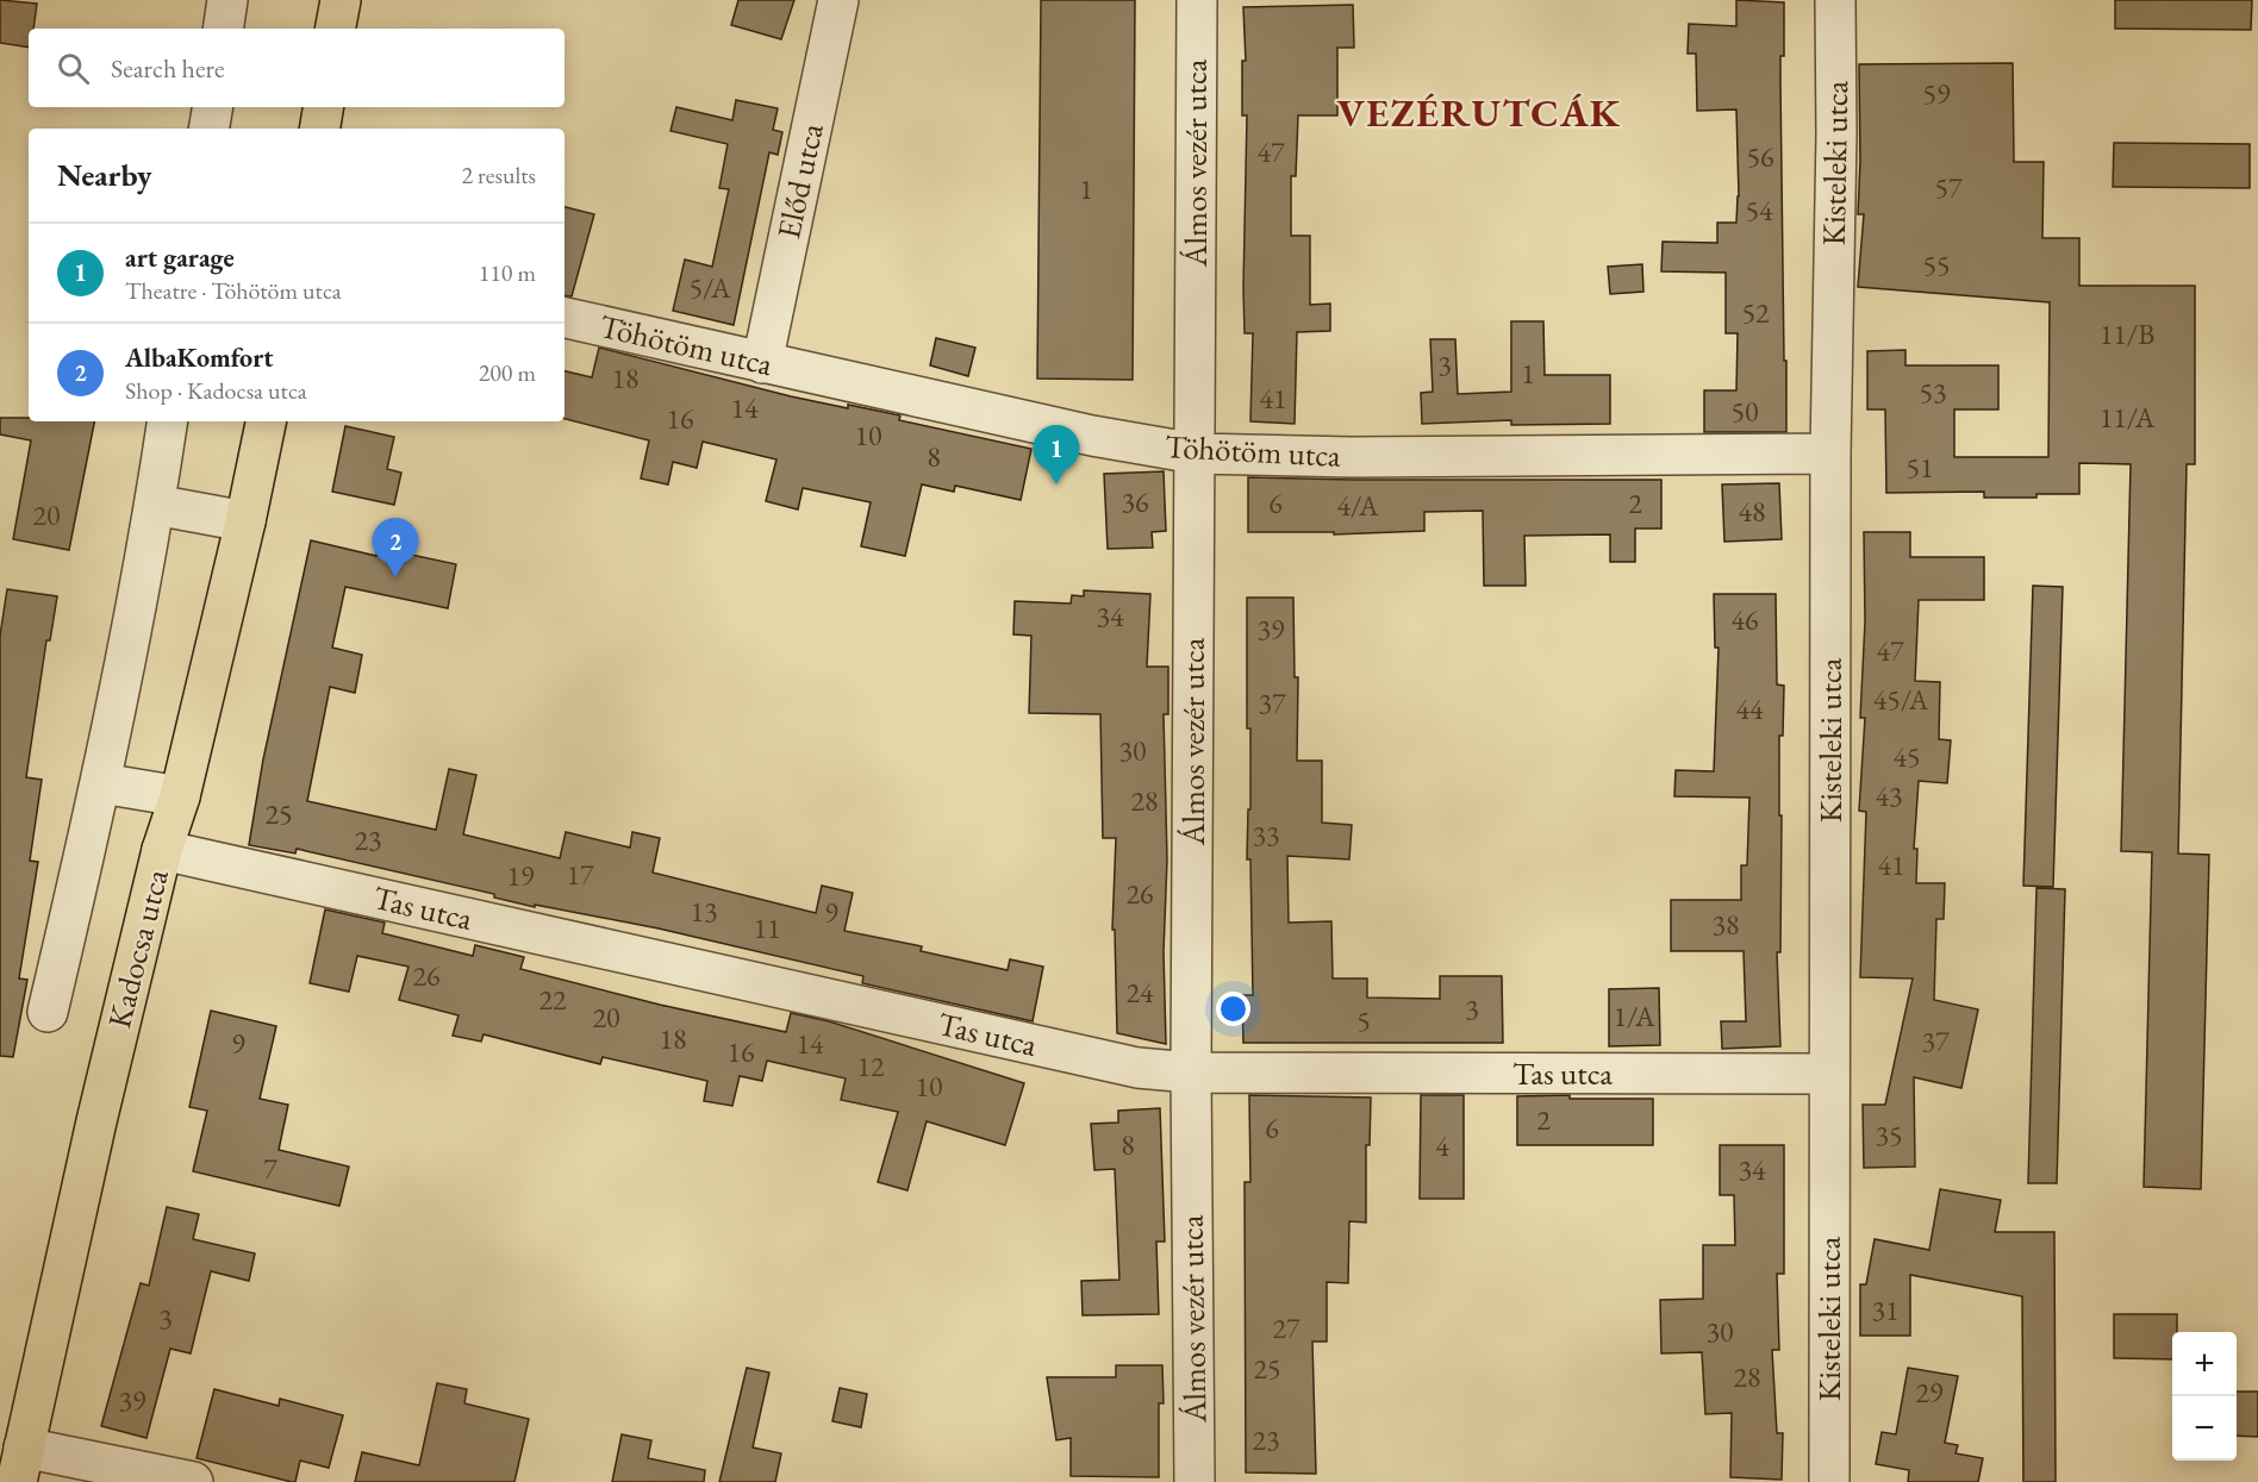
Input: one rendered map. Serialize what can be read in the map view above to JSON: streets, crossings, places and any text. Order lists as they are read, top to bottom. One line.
{"streets":{"main road":["Kadocsa utca"],"street":["Álmos vezér utca","Kisteleki utca","Előd utca","Töhötöm utca","Tas utca"]},"crossings":[["Álmos vezér utca","Töhötöm utca"],["Álmos vezér utca","Tas utca"],["Kisteleki utca","Töhötöm utca"],["Kisteleki utca","Tas utca"],["Előd utca","Töhötöm utca"],["Tas utca","Kadocsa utca"]],"districts":["VEZÉRUTCÁK"],"house_numbers":["59","47","56","57","1","54","55","5/A","52","11/B","3","1","18","53","41","14","50","11/A","16","10","8","51","36","6","2","4/A","48","20","34","46","39","47","45/A","37","44","30","45","43","28","25","33","23","41","17","19","26","13","9","38","11","26","24","22","3","1/A","20","5","18","37","9","14","16","12","10","2","6","35","8","4","7","34","31","3","27","30","25","28","29","39","23"],"page":{"search":"Search here","heading":["Nearby","2 results"],"list":[{"mark":"1","name":"art garage","note":"Theatre · Töhötöm utca","value":"110 m"},{"mark":"2","name":"AlbaKomfort","note":"Shop · Kadocsa utca","value":"200 m"}],"pins":["1","2"],"map_buttons":["+","−"]}}
